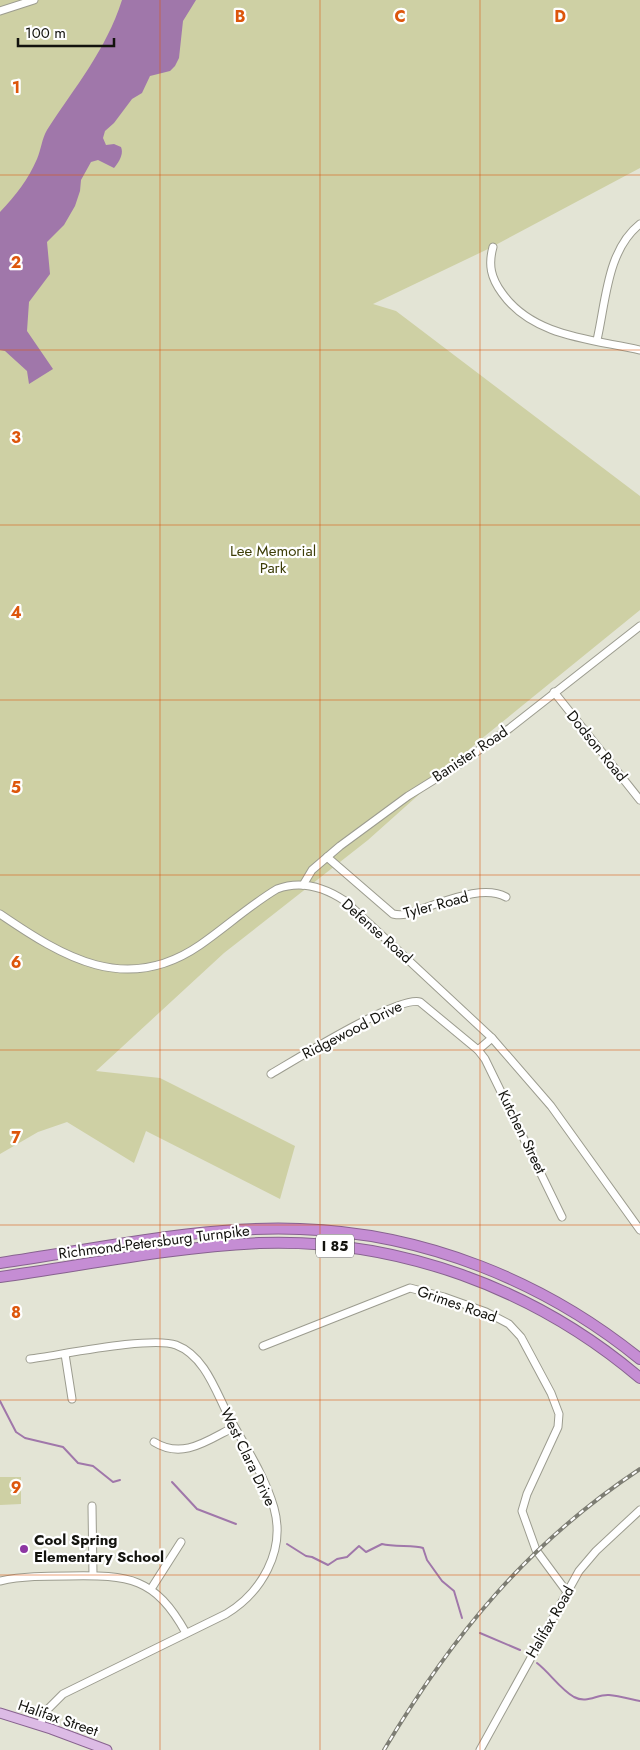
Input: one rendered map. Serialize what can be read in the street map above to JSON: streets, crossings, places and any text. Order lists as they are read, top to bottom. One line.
{"streets":{"highway":["Richmond-Petersburg Turnpike","I 85"],"main road":["Halifax Street"],"street":["Dodson Road","Banister Road","Tyler Road","Defense Road","Ridgewood Drive","Kutchen Street","Grimes Road","West Clara Drive","Halifax Road"]},"crossings":[["Dodson Road","Banister Road"],["Banister Road","Tyler Road"],["Banister Road","Defense Road"],["Ridgewood Drive","Kutchen Street"],["Grimes Road","Halifax Road"],["West Clara Drive","Halifax Street"]],"parks":["Lee Memorial Park"],"places":["Cool Spring Elementary School"],"scale_bar":"100 m","grid":{"columns":["B","C","D"],"rows":["1","2","3","4","5","6","7","8","9"]}}
